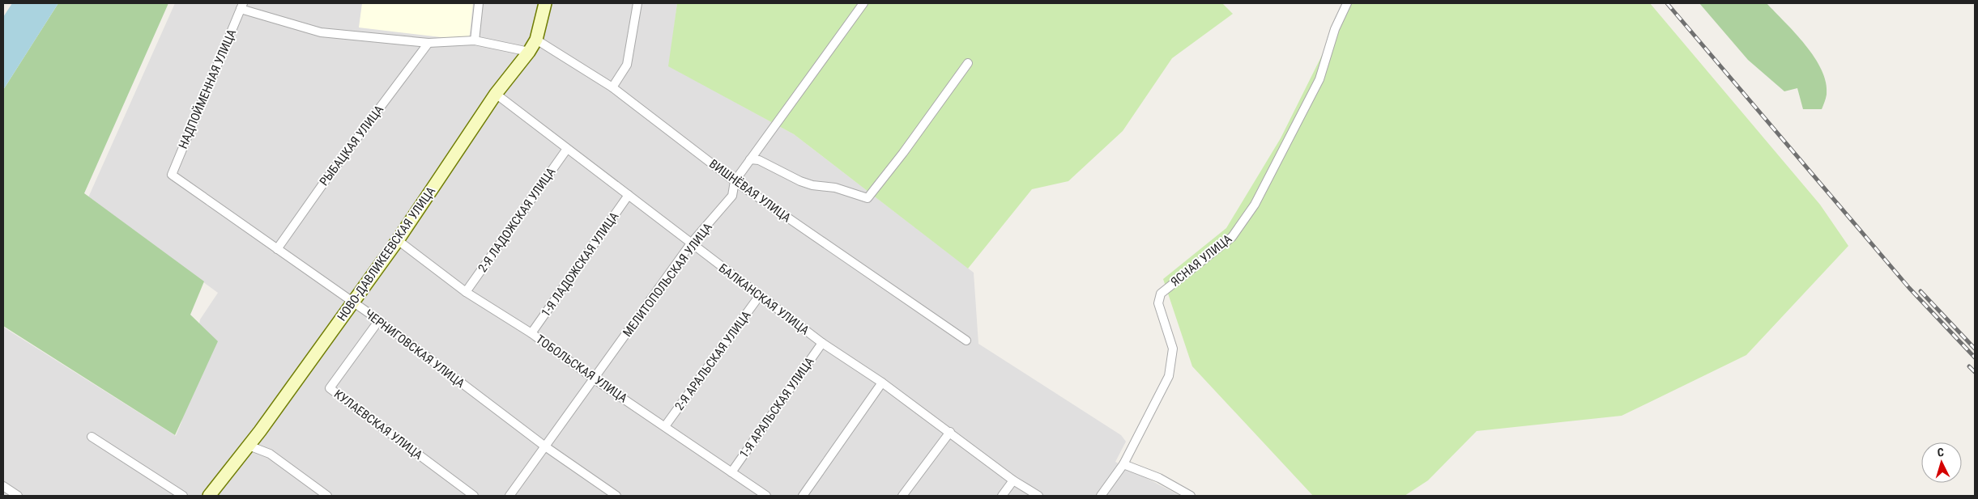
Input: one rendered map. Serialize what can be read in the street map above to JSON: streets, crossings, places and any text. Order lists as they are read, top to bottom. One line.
{"streets":{"street":["НАДПОЙМЕННАЯ УЛИЦА","РЫБАЦКАЯ УЛИЦА","ВИШНЁВАЯ УЛИЦА","2-Я ЛАДОЖСКАЯ УЛИЦА","НОВО-ДАВЛИКЕЕВСКАЯ УЛИЦА","ЯСНАЯ УЛИЦА","1-Я ЛАДОЖСКАЯ УЛИЦА","МЕЛИТОПОЛЬСКАЯ УЛИЦА","БАЛКАНСКАЯ УЛИЦА","ЧЕРНИГОВСКАЯ УЛИЦА","2-Я АРАЛЬСКАЯ УЛИЦА","ТОБОЛЬСКАЯ УЛИЦА","1-Я АРАЛЬСКАЯ УЛИЦА","КУЛАЕВСКАЯ УЛИЦА"]},"crossings":[["НАДПОЙМЕННАЯ УЛИЦА","ЧЕРНИГОВСКАЯ УЛИЦА"],["РЫБАЦКАЯ УЛИЦА","ЧЕРНИГОВСКАЯ УЛИЦА"],["ВИШНЁВАЯ УЛИЦА","НОВО-ДАВЛИКЕЕВСКАЯ УЛИЦА"],["ВИШНЁВАЯ УЛИЦА","МЕЛИТОПОЛЬСКАЯ УЛИЦА"],["2-Я ЛАДОЖСКАЯ УЛИЦА","БАЛКАНСКАЯ УЛИЦА"],["2-Я ЛАДОЖСКАЯ УЛИЦА","ТОБОЛЬСКАЯ УЛИЦА"],["НОВО-ДАВЛИКЕЕВСКАЯ УЛИЦА","БАЛКАНСКАЯ УЛИЦА"],["НОВО-ДАВЛИКЕЕВСКАЯ УЛИЦА","ЧЕРНИГОВСКАЯ УЛИЦА"],["НОВО-ДАВЛИКЕЕВСКАЯ УЛИЦА","ТОБОЛЬСКАЯ УЛИЦА"],["1-Я ЛАДОЖСКАЯ УЛИЦА","БАЛКАНСКАЯ УЛИЦА"],["1-Я ЛАДОЖСКАЯ УЛИЦА","ТОБОЛЬСКАЯ УЛИЦА"],["МЕЛИТОПОЛЬСКАЯ УЛИЦА","БАЛКАНСКАЯ УЛИЦА"],["МЕЛИТОПОЛЬСКАЯ УЛИЦА","ЧЕРНИГОВСКАЯ УЛИЦА"],["МЕЛИТОПОЛЬСКАЯ УЛИЦА","ТОБОЛЬСКАЯ УЛИЦА"],["БАЛКАНСКАЯ УЛИЦА","2-Я АРАЛЬСКАЯ УЛИЦА"],["БАЛКАНСКАЯ УЛИЦА","1-Я АРАЛЬСКАЯ УЛИЦА"],["ЧЕРНИГОВСКАЯ УЛИЦА","КУЛАЕВСКАЯ УЛИЦА"],["2-Я АРАЛЬСКАЯ УЛИЦА","ТОБОЛЬСКАЯ УЛИЦА"],["ТОБОЛЬСКАЯ УЛИЦА","1-Я АРАЛЬСКАЯ УЛИЦА"]],"north":"top"}
